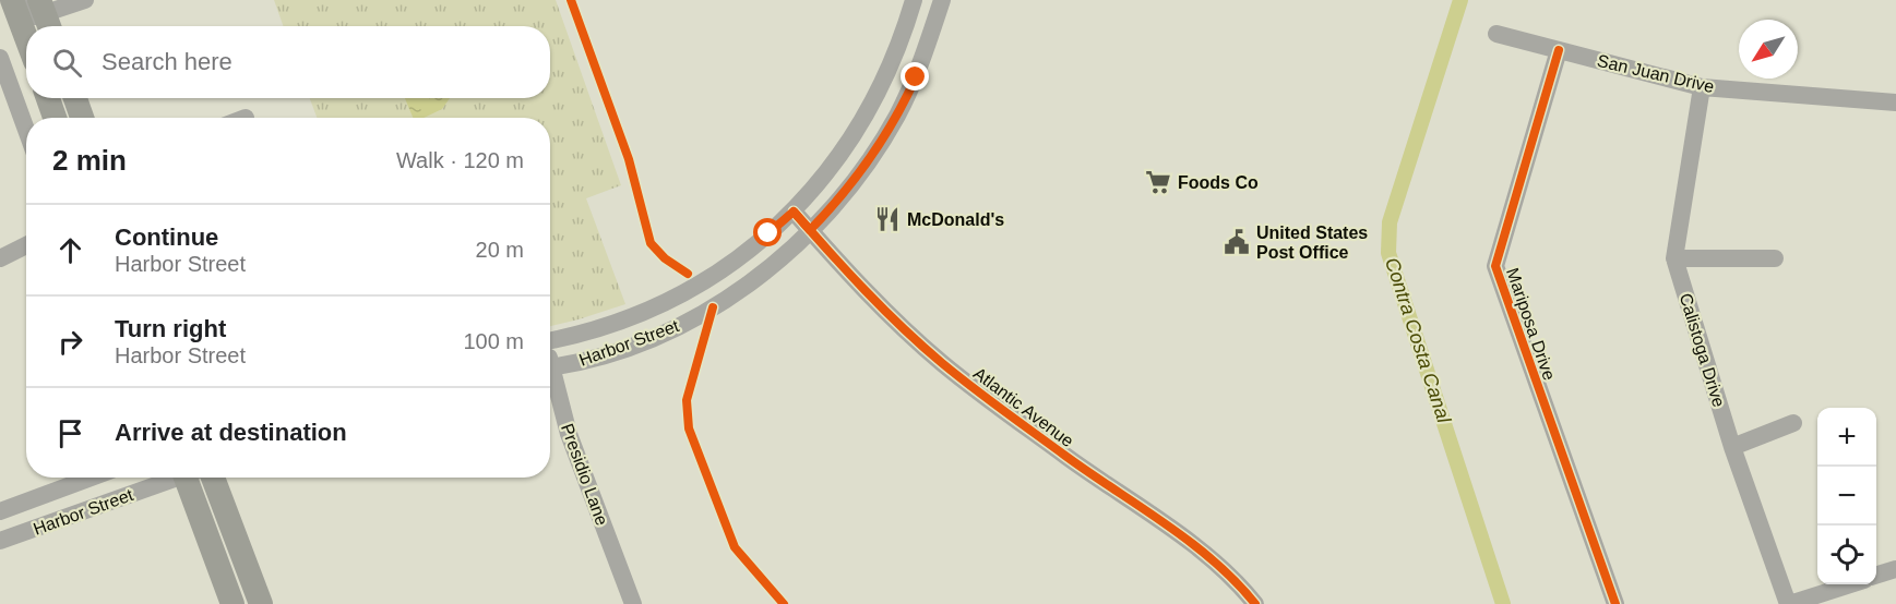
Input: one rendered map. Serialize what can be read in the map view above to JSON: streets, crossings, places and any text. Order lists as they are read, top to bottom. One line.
{"streets":{"street":["San Juan Drive","Mariposa Drive","Harbor Street","Calistoga Drive","Atlantic Avenue","Presidio Lane"]},"crossings":[["San Juan Drive","Mariposa Drive"],["San Juan Drive","Calistoga Drive"],["Harbor Street","Atlantic Avenue"]],"water":["Contra Costa Canal"],"places":{"supermarket":["Foods Co"],"restaurant":["McDonald's"],"public building":["United States Post Office"]},"north":"bottom left","page":{"search":"Search here","heading":["2 min","Walk · 120 m"],"list":[["Continue","Harbor Street","20 m"],["Turn right","Harbor Street","100 m"],"Arrive at destination"],"map_buttons":["+","−"]}}
